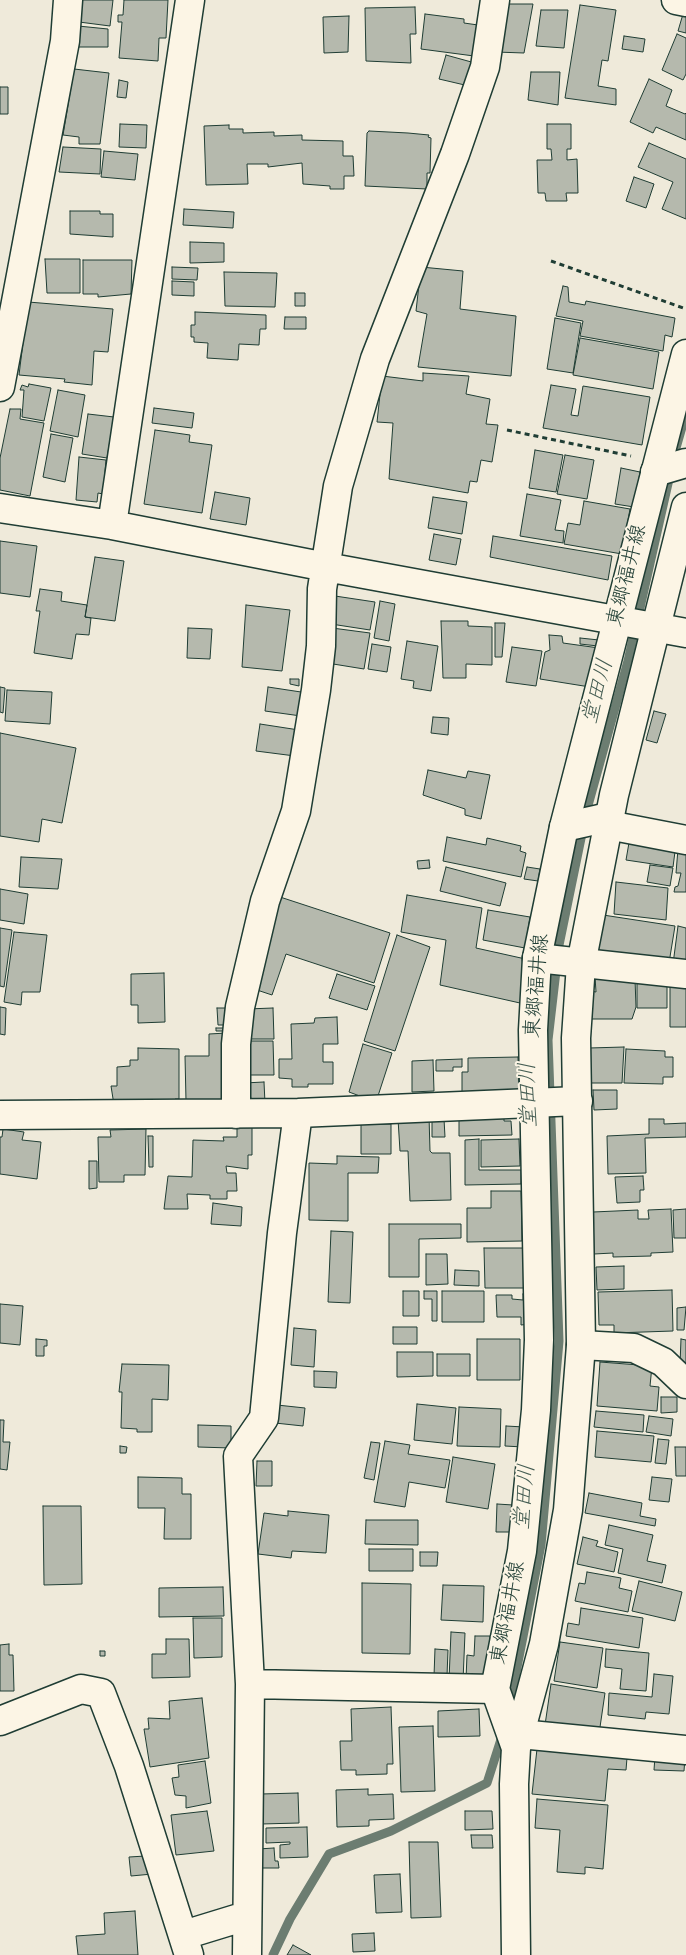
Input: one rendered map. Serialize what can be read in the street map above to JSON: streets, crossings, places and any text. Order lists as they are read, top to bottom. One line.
{"streets":{"street":["東郷福井線"]},"water":["堂田川"]}
